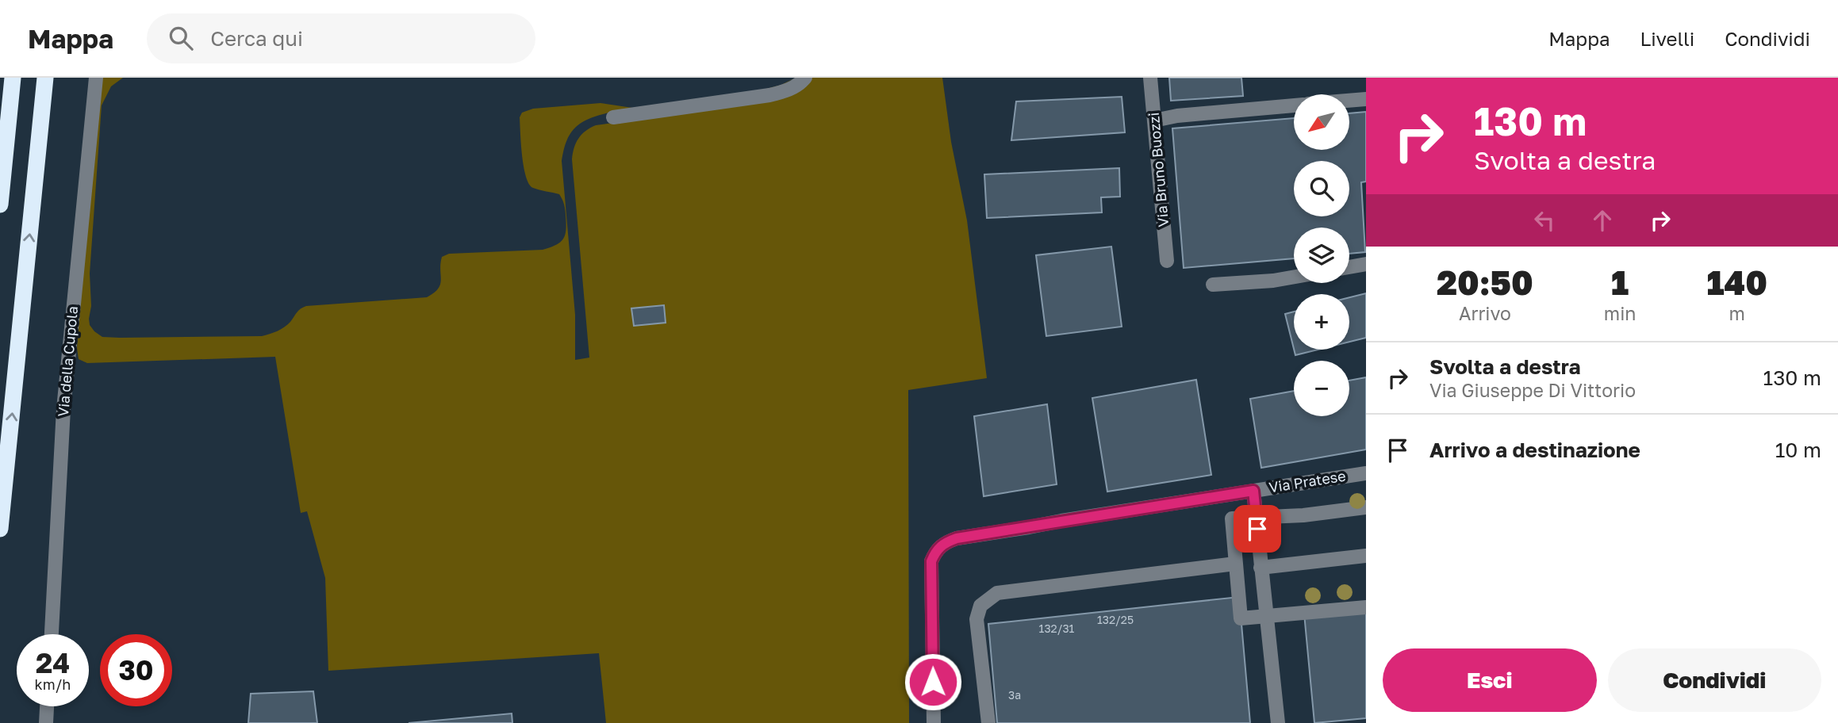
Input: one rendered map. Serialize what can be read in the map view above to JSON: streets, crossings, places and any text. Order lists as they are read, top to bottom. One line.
{"streets":{"street":["Via Bruno Buozzi","Via della Cupola","Via Pratese"]},"house_numbers":["132/25","132/31","3a"],"north":"bottom left","page":{"header":"Mappa","search":"Cerca qui","nav":["Mappa","Livelli","Condividi"],"turn":["130 m","Svolta a destra"],"map_buttons":["+","−"],"eta":["20:50","Arrivo","1","min","140","m"],"list":[{"name":"Svolta a destra","note":"Via Giuseppe Di Vittorio","value":"130 m"},{"name":"Arrivo a destinazione","value":"10 m"}],"speed":"24 km/h","limit":"30","buttons":["Esci","Condividi"]}}
